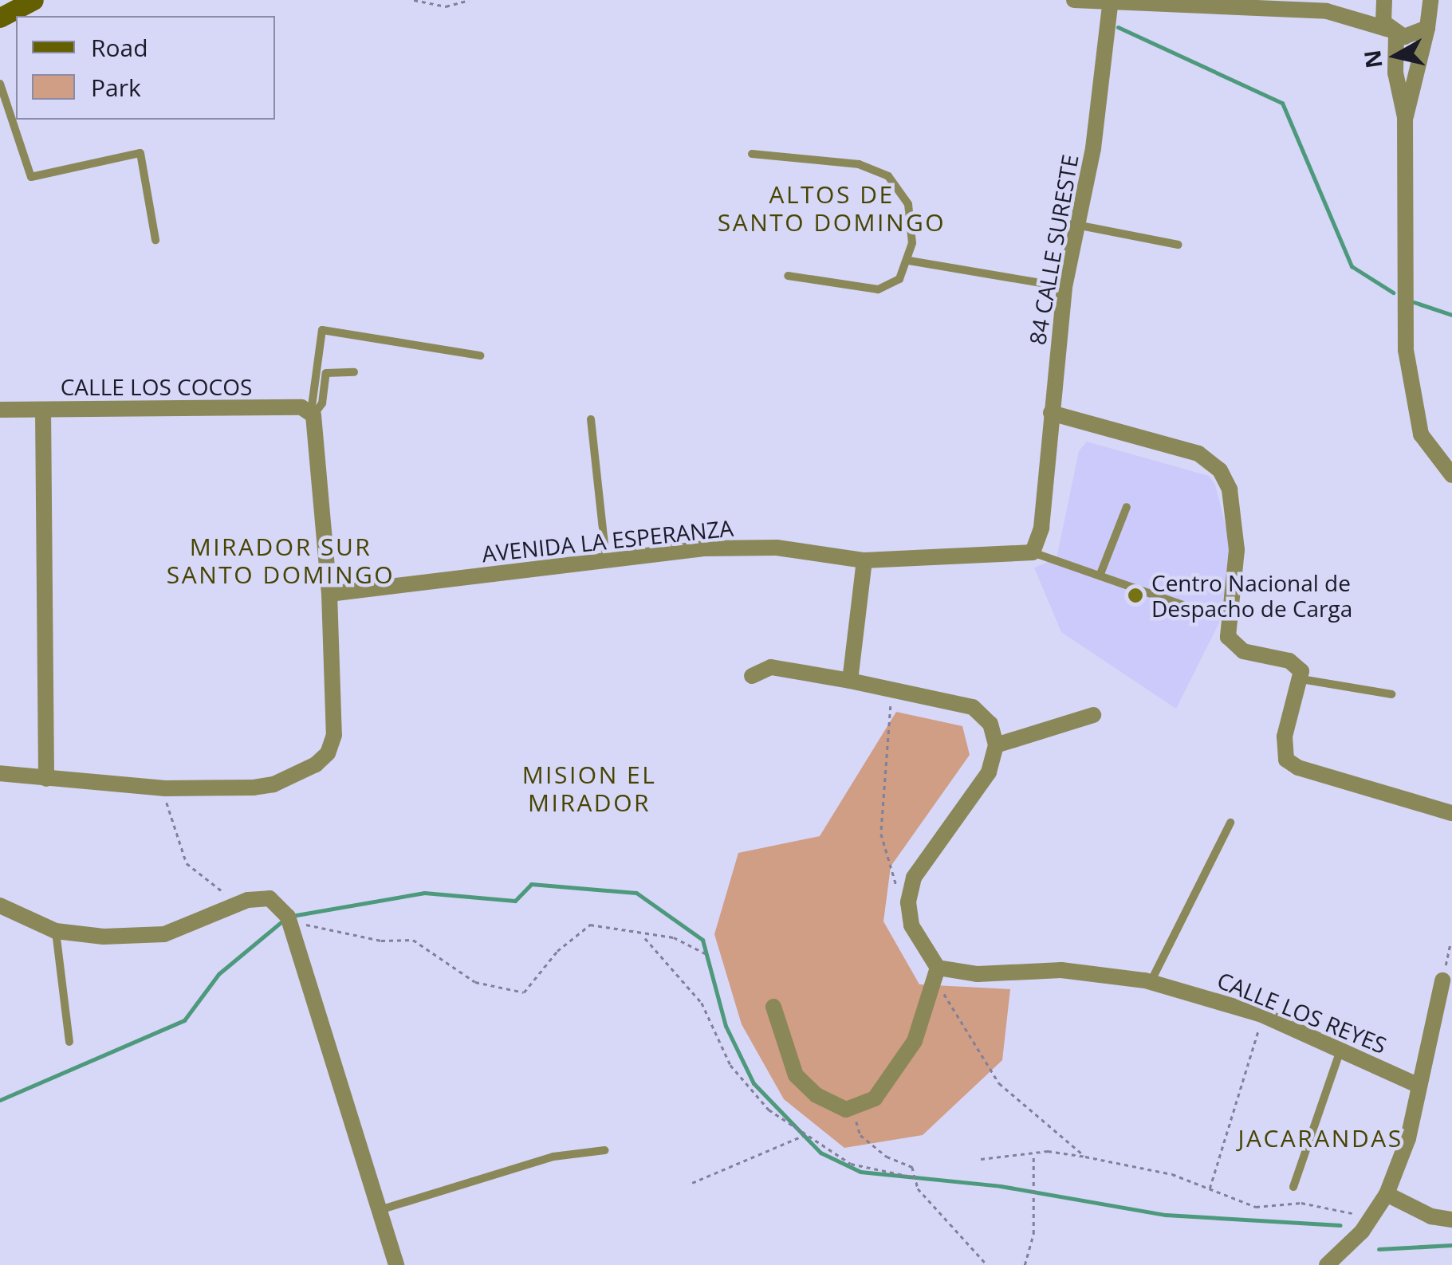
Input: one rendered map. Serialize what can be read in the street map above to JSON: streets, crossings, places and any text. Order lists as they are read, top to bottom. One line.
{"streets":{"street":["84 CALLE SURESTE","CALLE LOS COCOS","AVENIDA LA ESPERANZA","CALLE LOS REYES"]},"crossings":[["84 CALLE SURESTE","AVENIDA LA ESPERANZA"]],"districts":["ALTOS DE SANTO DOMINGO","MIRADOR SUR SANTO DOMINGO","MISION EL MIRADOR","JACARANDAS"],"places":["Centro Nacional de Despacho de Carga"],"legend":["Road","Park"],"north":"left"}
